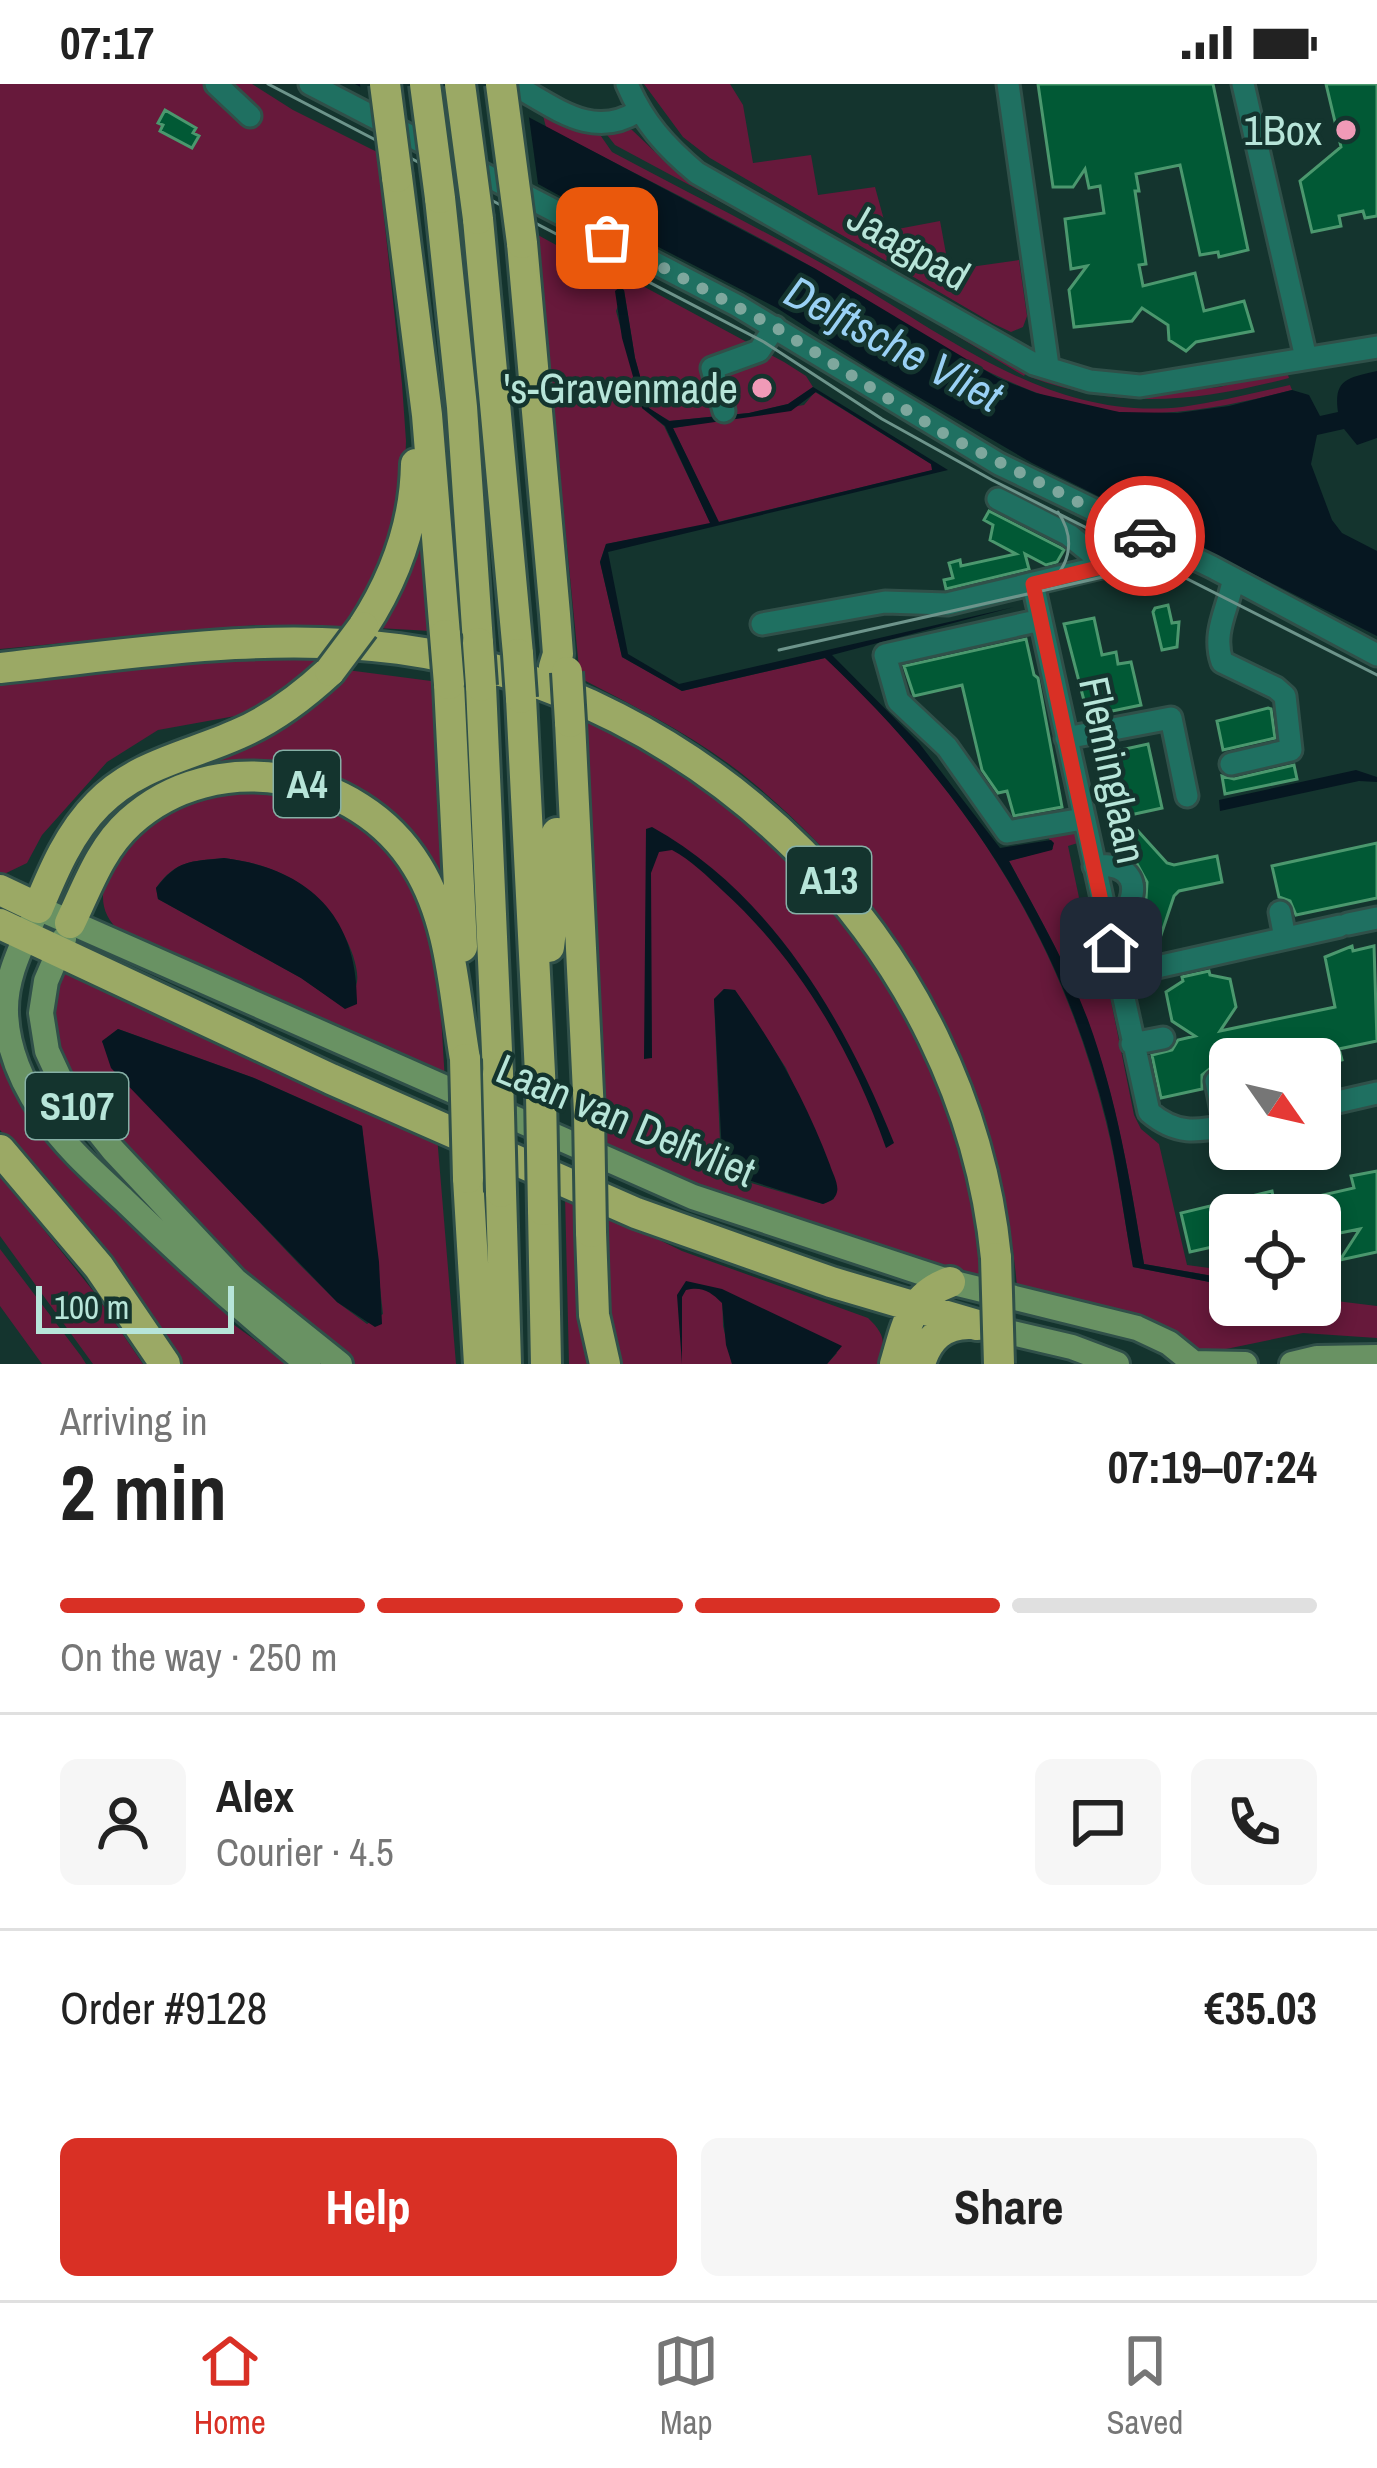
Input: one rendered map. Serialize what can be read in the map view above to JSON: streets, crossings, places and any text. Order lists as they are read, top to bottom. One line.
{"streets":{"highway":["A4","A13","Laan van Delfvliet"],"main road":["S107"],"street":["Jaagpad","Fleminglaan"]},"crossings":[["A4","S107"],["A4","Laan van Delfvliet"],["S107","Laan van Delfvliet"]],"water":["Delftsche Vliet"],"places":["1Box","'s-Gravenmade"],"scale_bar":"100 m","north":"bottom right","page":{"status":"07:17","scale":"100 m","heading":["2 min","Arriving in","07:19–07:24"],"panel":["Alex","Courier · 4.5","Order #9128","€35.03"],"bar":"On the way · 250 m","buttons":["Help","Share"],"tabs":["Home","Map","Saved"]}}
